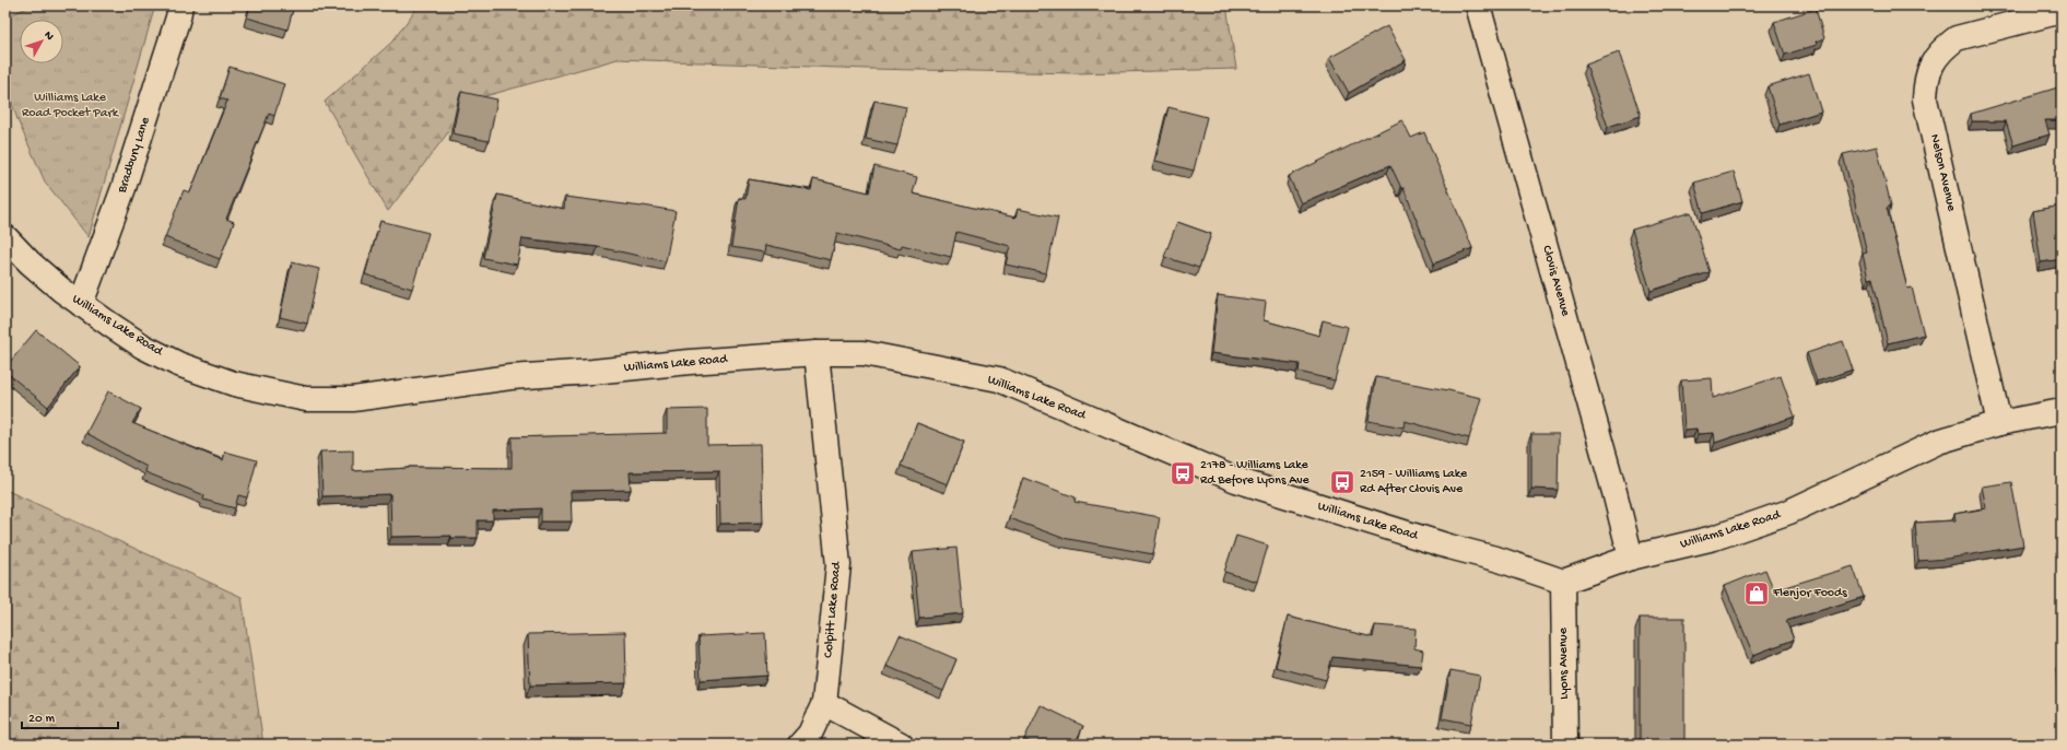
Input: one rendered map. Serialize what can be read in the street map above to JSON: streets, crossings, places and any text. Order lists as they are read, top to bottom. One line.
{"streets":{"main road":["Bradbury Lane","Nelson Avenue","Clovis Avenue","Williams Lake Road","Colpitt Lake Road","Lyons Avenue"]},"crossings":[["Bradbury Lane","Williams Lake Road"],["Nelson Avenue","Williams Lake Road"],["Clovis Avenue","Williams Lake Road"],["Williams Lake Road","Colpitt Lake Road"],["Williams Lake Road","Lyons Avenue"]],"parks":["Williams Lake Road Pocket Park"],"places":{"bus stop":["2178 - Williams Lake Rd Before Lyons Ave","2159 - Williams Lake Rd After Clovis Ave"],"shop":["Flenjor Foods"]},"scale_bar":"20 m","north":"top right"}
